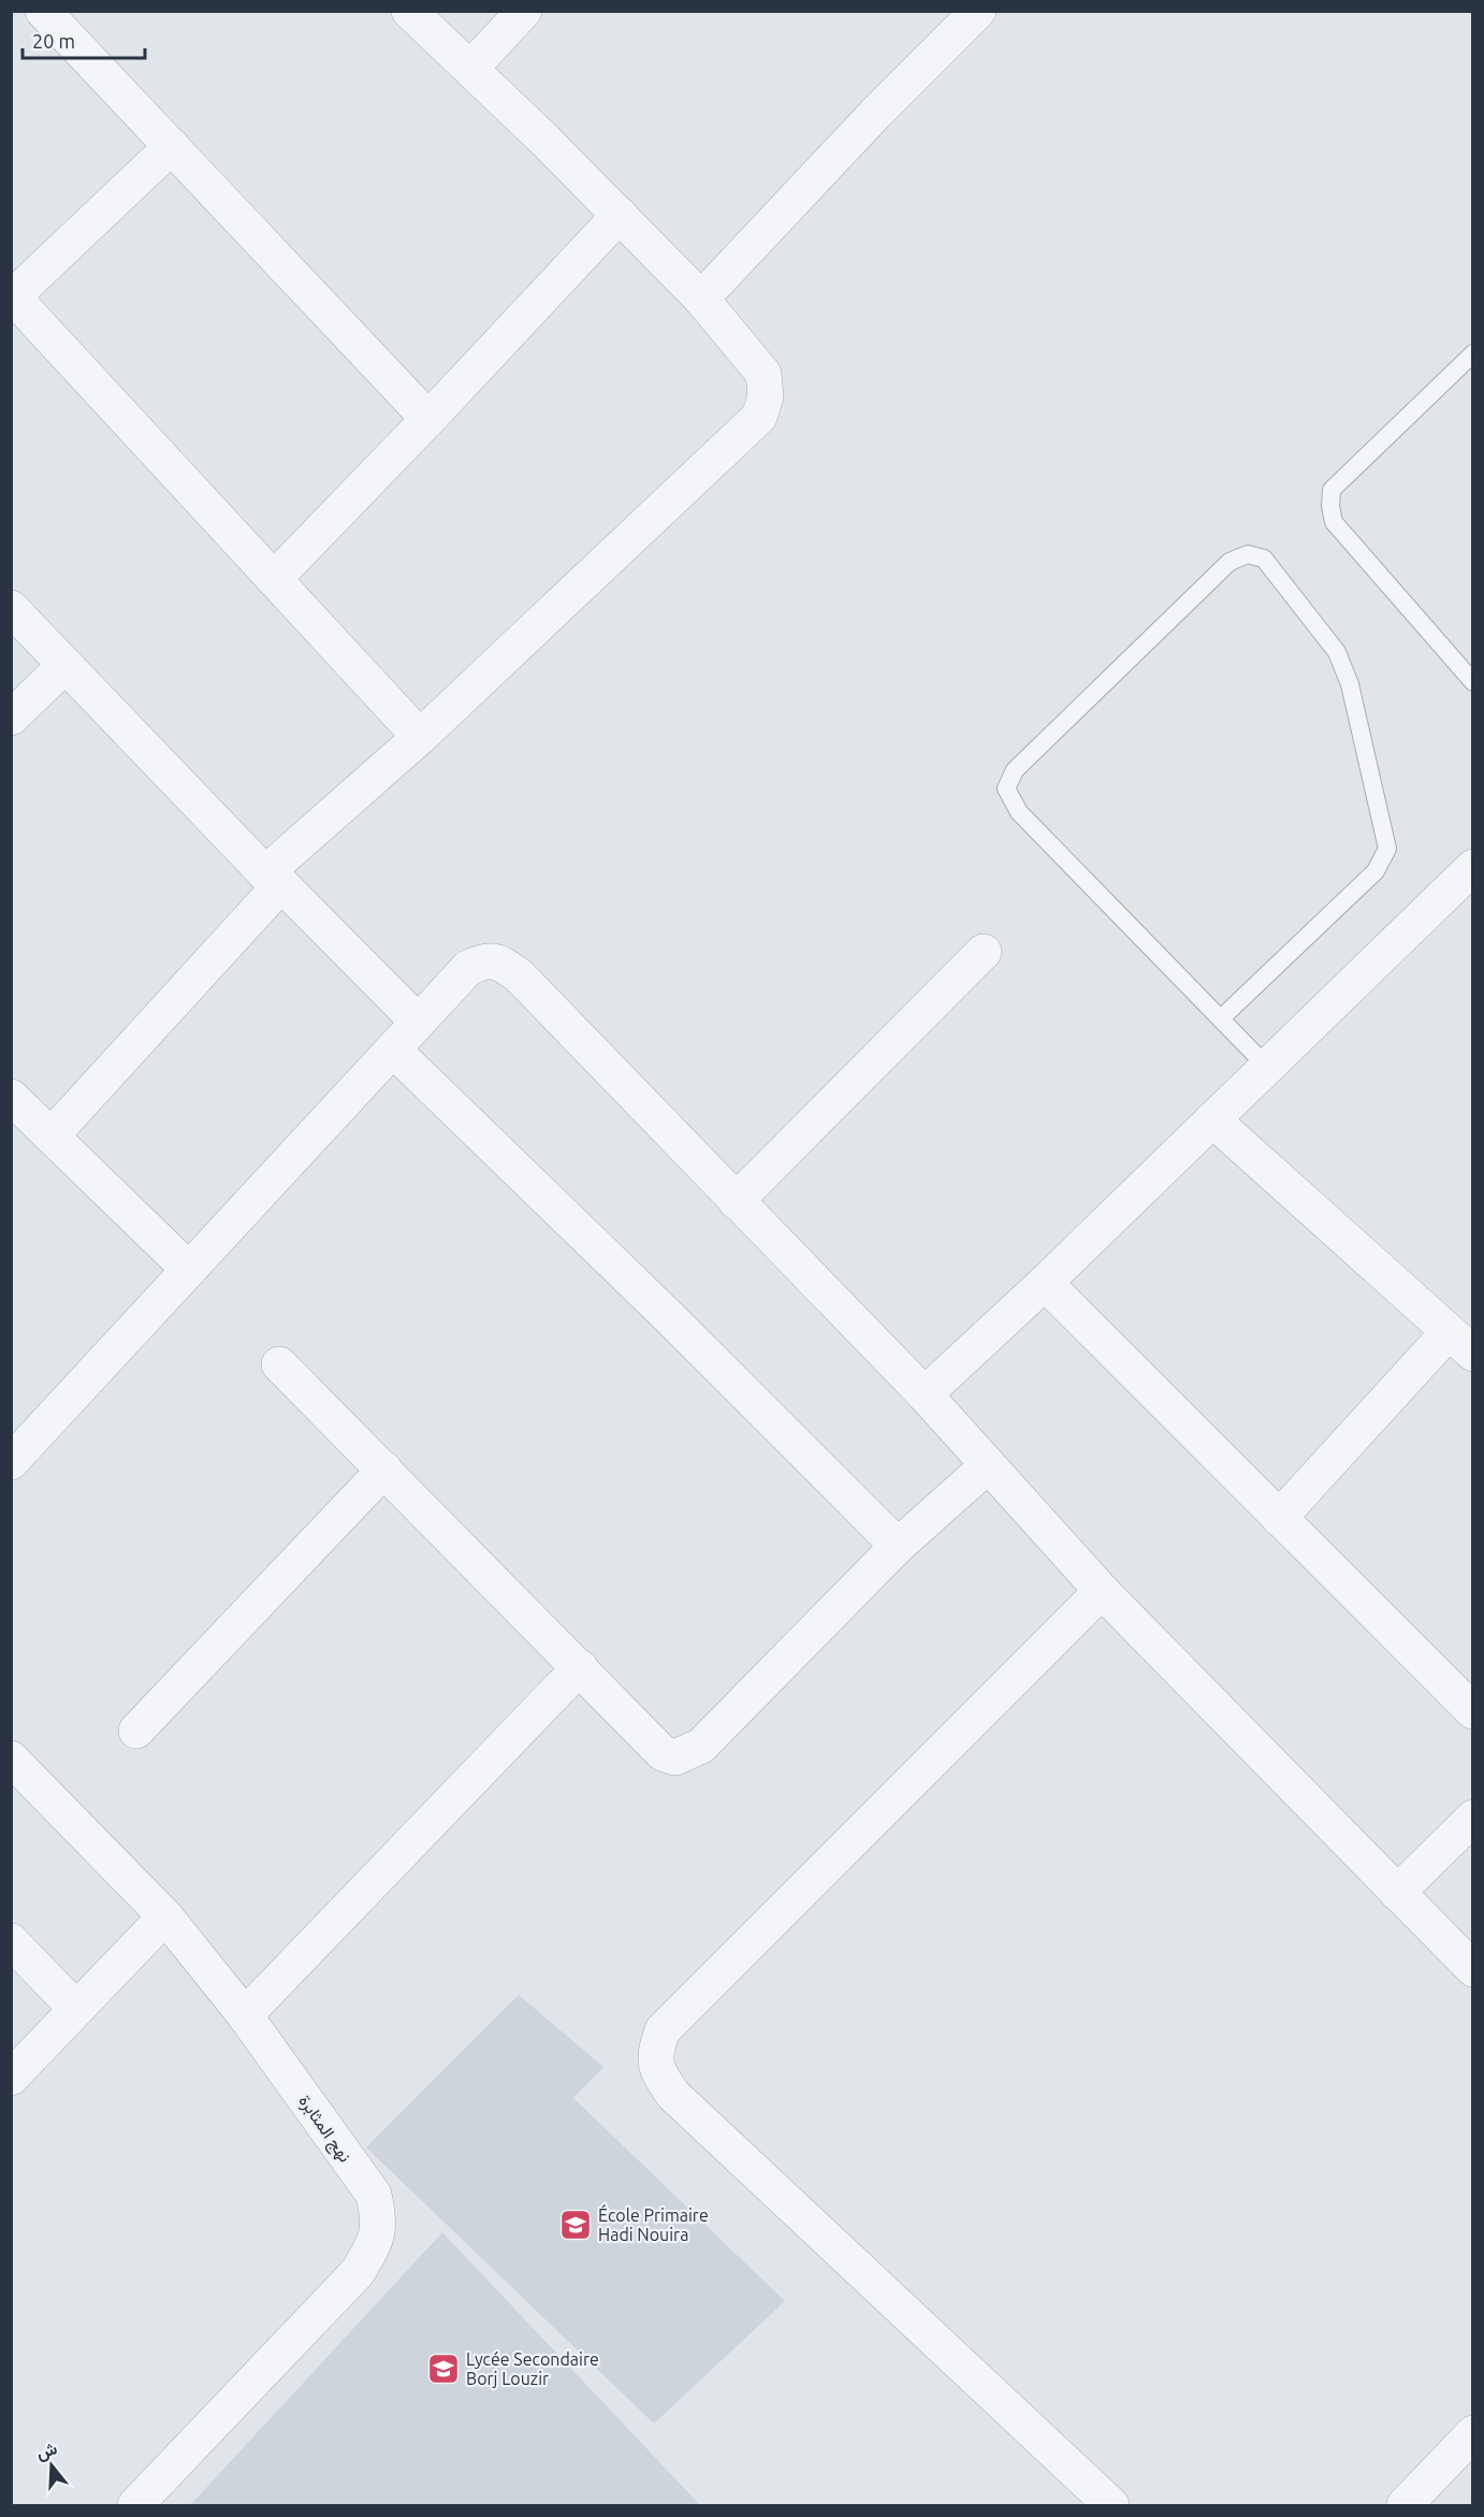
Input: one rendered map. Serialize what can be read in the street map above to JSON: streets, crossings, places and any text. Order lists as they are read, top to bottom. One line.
{"streets":{"street":["نهج المثابرة"]},"places":{"school or university":["École Primaire Hadi Nouira","Lycée Secondaire Borj Louzir"]},"scale_bar":"20 m","north":"top"}
